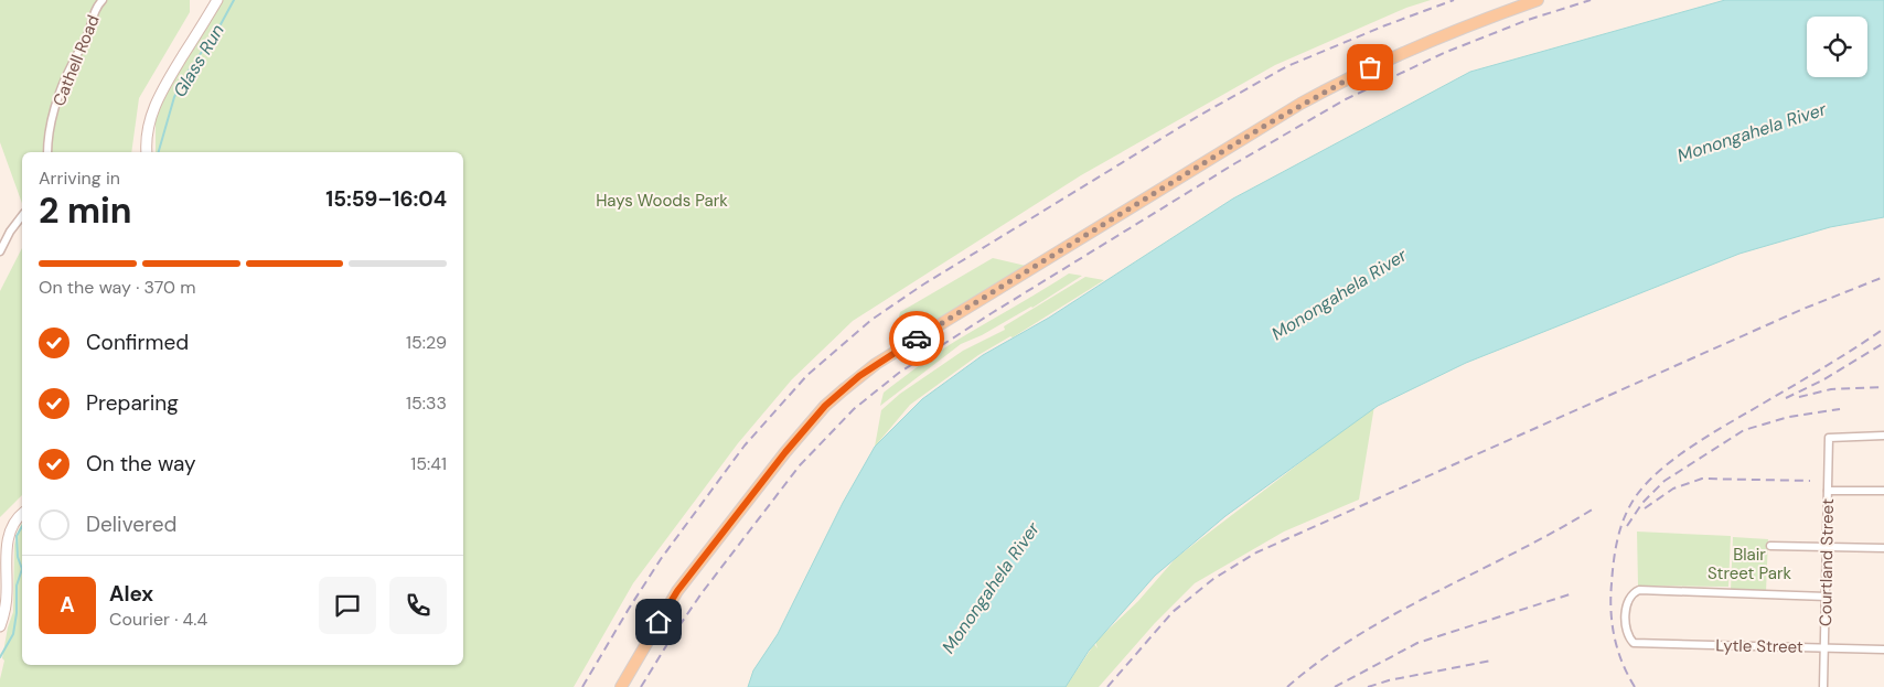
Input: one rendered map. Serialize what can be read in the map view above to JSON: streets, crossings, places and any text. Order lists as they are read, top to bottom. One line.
{"streets":{"street":["Cathell Road","Courtland Street","Lytle Street"]},"crossings":[["Courtland Street","Lytle Street"]],"water":["Glass Run","Monongahela River"],"parks":["Hays Woods Park","Blair Street Park"],"page":{"heading":["2 min","Arriving in","15:59–16:04"],"panel":["Alex","Courier · 4.4"],"bar":"On the way · 370 m","list":[["Confirmed","15:29"],["Preparing","15:33"],["On the way","15:41"],"Delivered"],"round":"A"}}
